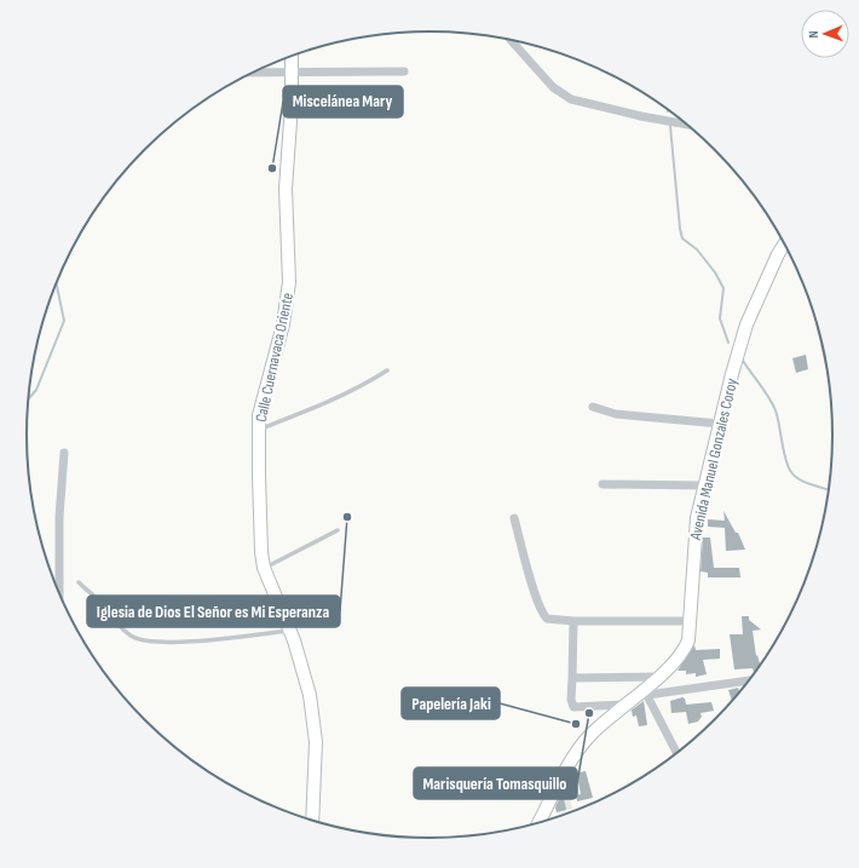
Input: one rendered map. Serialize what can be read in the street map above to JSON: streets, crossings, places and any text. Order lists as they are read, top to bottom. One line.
{"streets":{"main road":["Calle Cuernavaca Oriente","Avenida Manuel Gonzales Coroy"]},"places":["Miscelánea Mary","Iglesia de Dios El Señor es Mi Esperanza","Marisquería Tomasquillo","Papelería Jaki"],"north":"left"}
